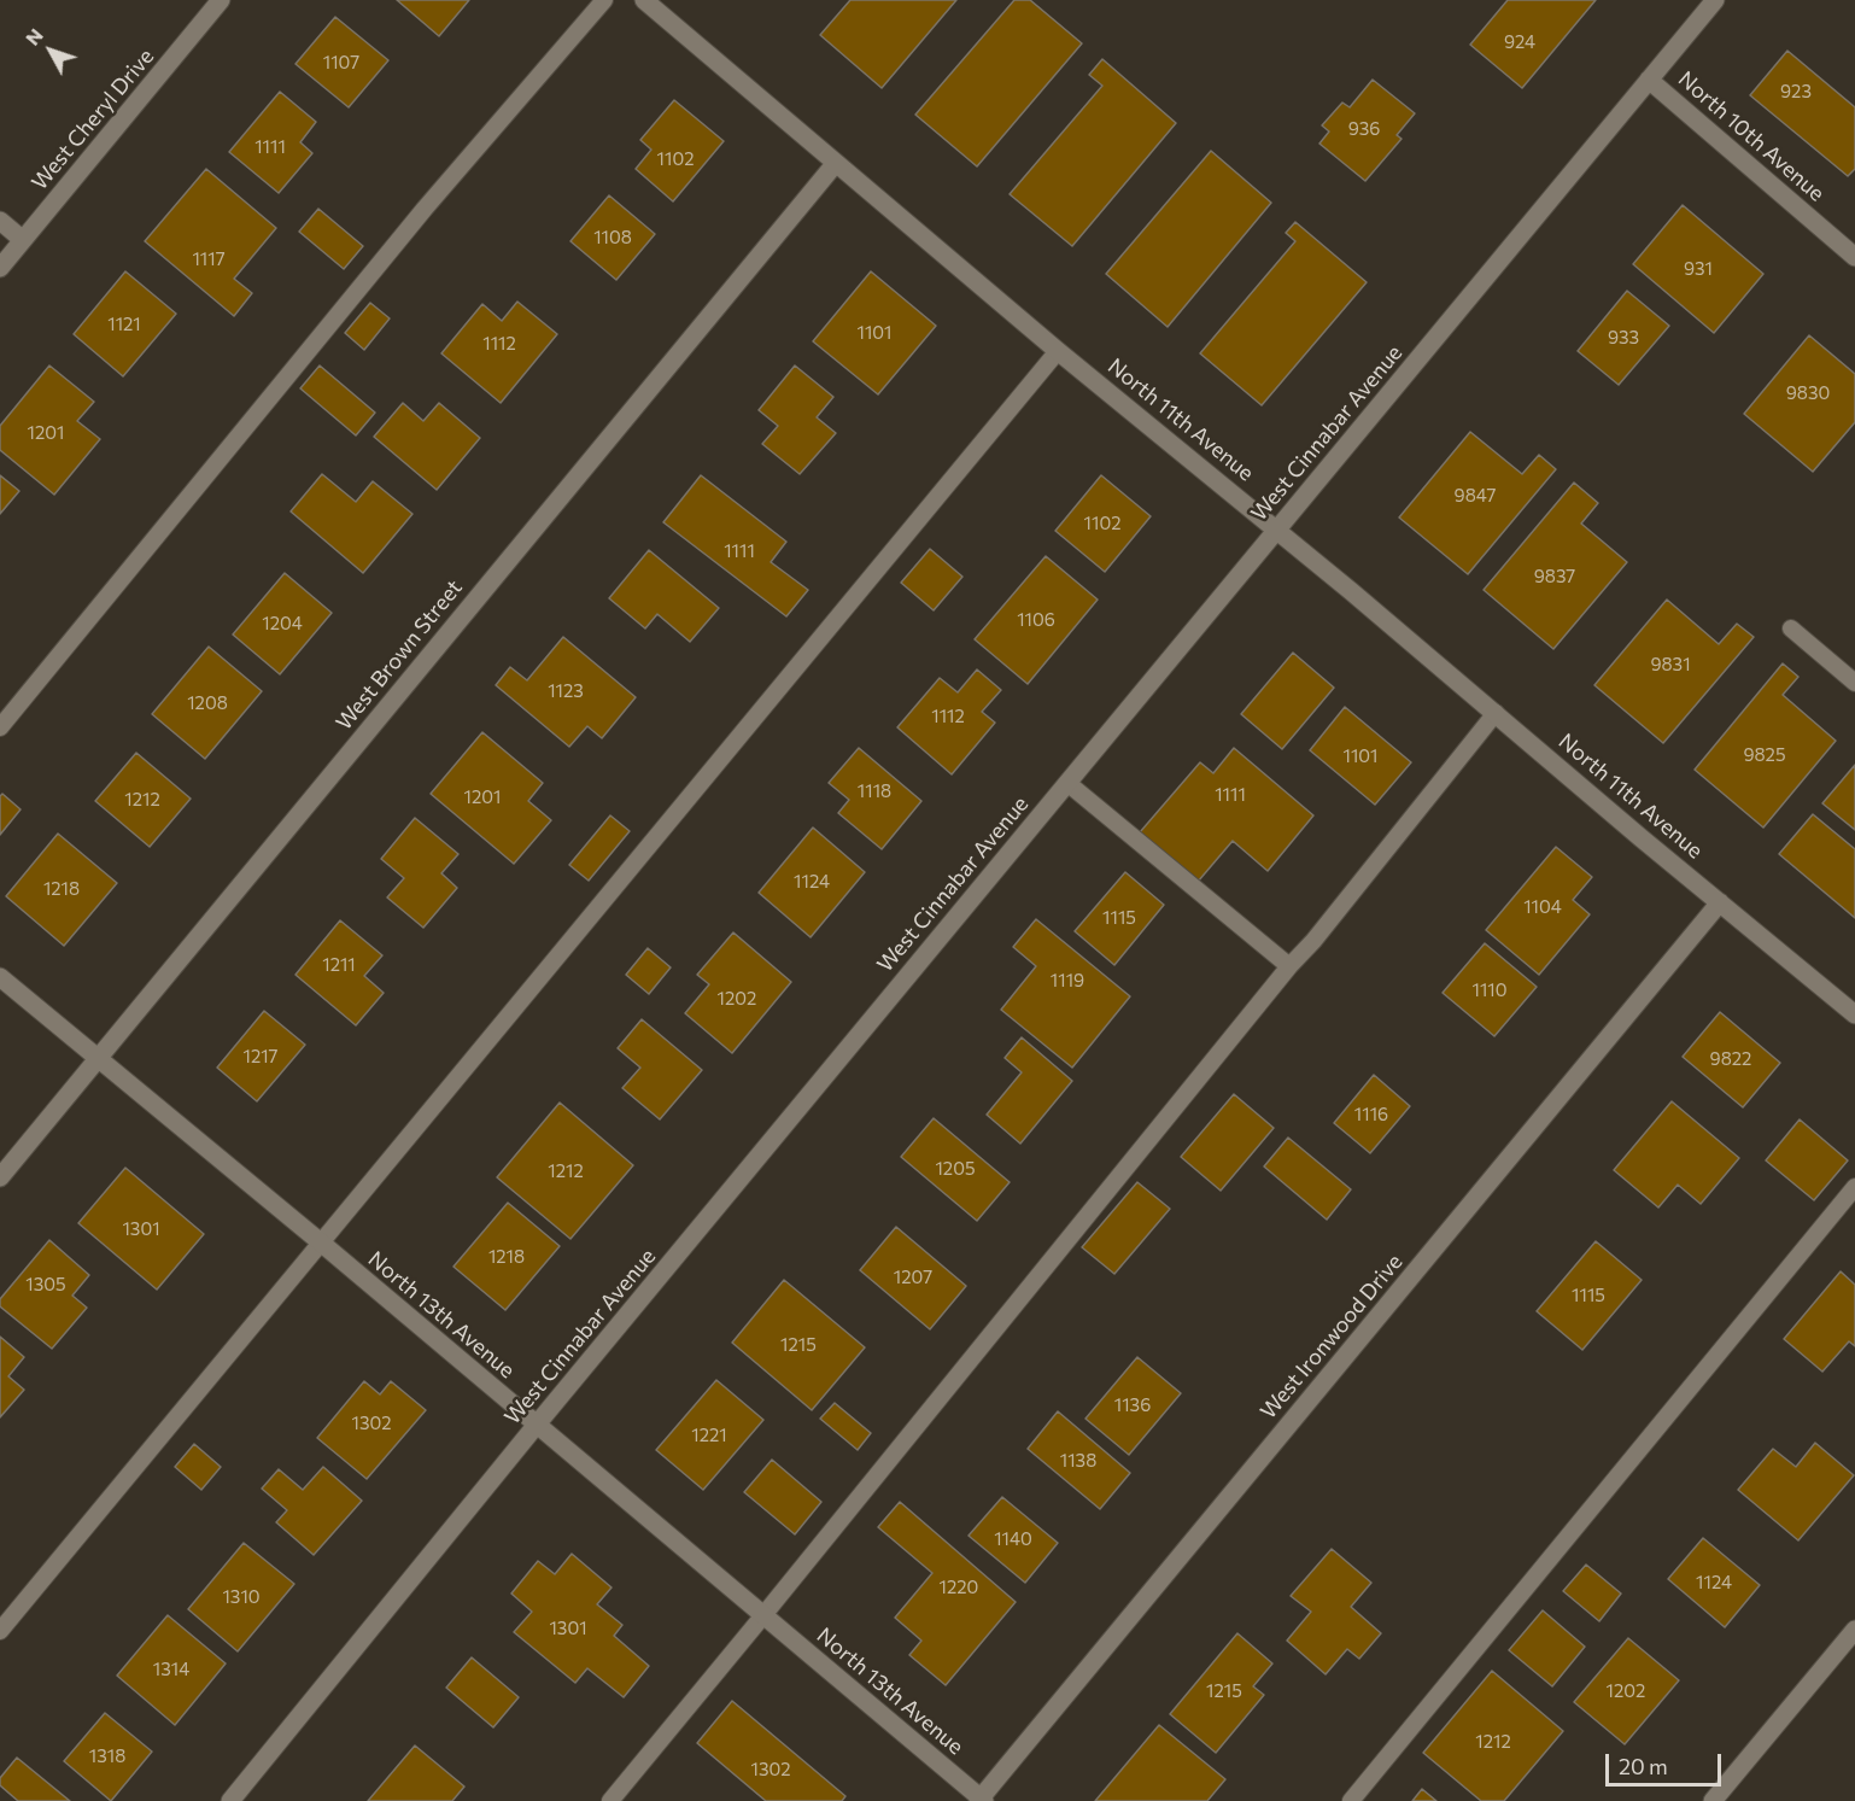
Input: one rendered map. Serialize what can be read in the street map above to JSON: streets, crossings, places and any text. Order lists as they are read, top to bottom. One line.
{"streets":{"street":["West Cheryl Drive","North 10th Avenue","North 11th Avenue","West Cinnabar Avenue","West Brown Street","North 13th Avenue","West Ironwood Drive"]},"crossings":[["North 10th Avenue","West Cinnabar Avenue"],["North 11th Avenue","West Cinnabar Avenue"],["North 11th Avenue","West Brown Street"],["North 11th Avenue","West Ironwood Drive"],["West Cinnabar Avenue","North 13th Avenue"],["West Brown Street","North 13th Avenue"],["North 13th Avenue","West Ironwood Drive"]],"house_numbers":["924","1107","923","936","1111","1102","1108","1117","931","1121","1101","933","1112","9830","1201","9847","1102","1111","9837","1106","1204","9831","1123","1208","1112","9825","1101","1118","1111","1201","1212","1124","1218","1104","1115","1211","1119","1110","1202","1217","9822","1116","1205","1212","1301","1218","1207","1305","1115","1215","1136","1302","1221","1138","1140","1124","1220","1310","1301","1314","1215","1202","1212","1318","1302"],"scale_bar":"20 m","north":"top left"}
